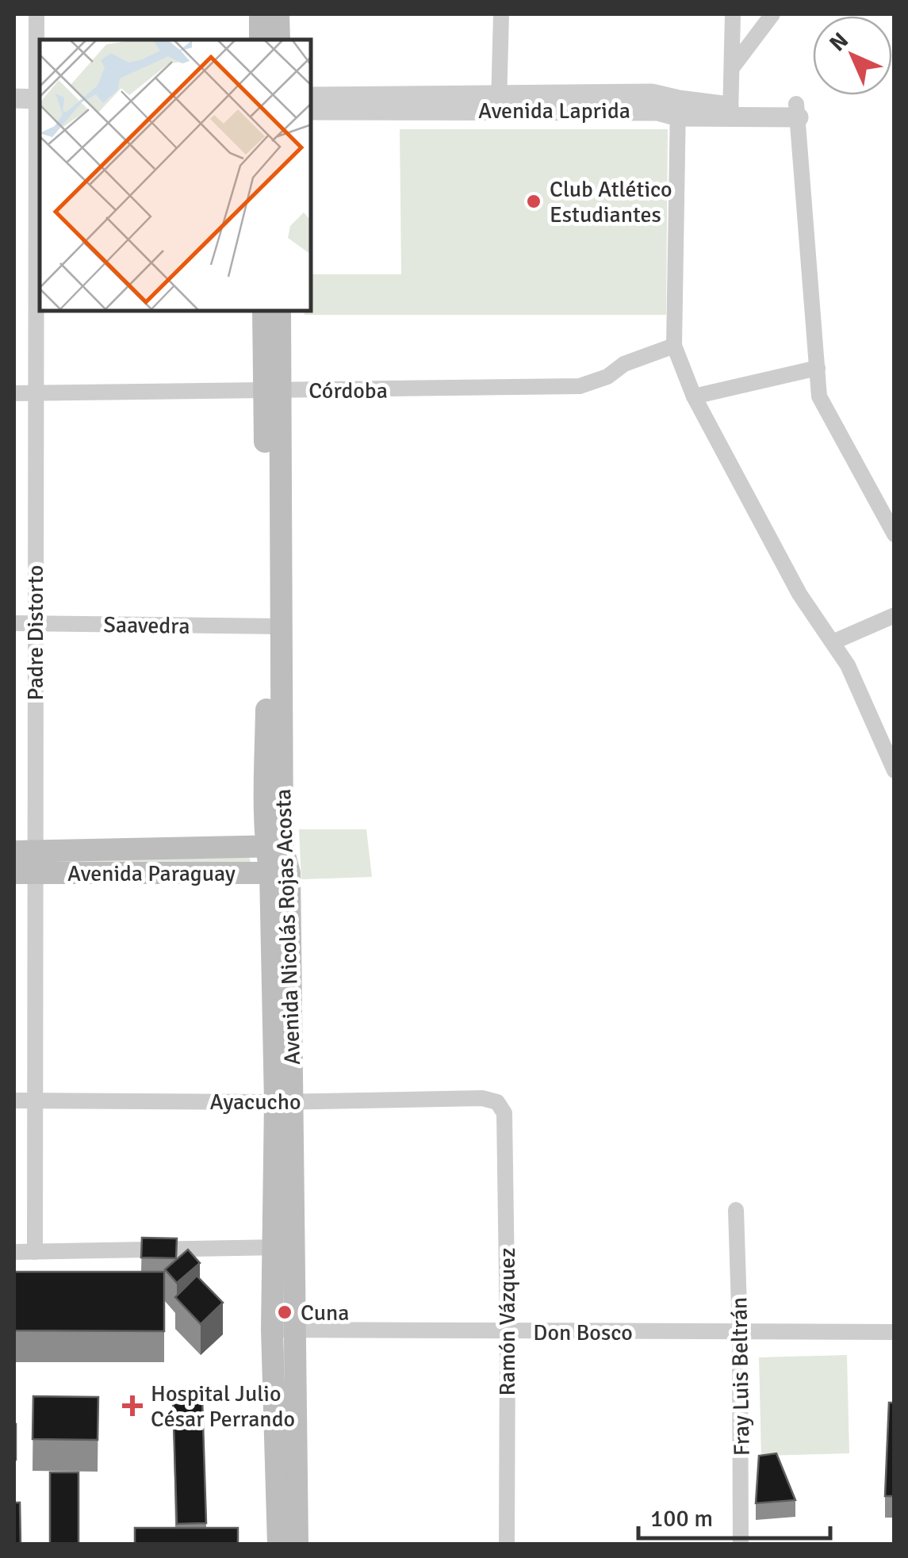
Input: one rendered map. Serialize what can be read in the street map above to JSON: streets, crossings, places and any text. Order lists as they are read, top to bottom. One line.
{"streets":{"main road":["Avenida Paraguay","Avenida Nicolás Rojas Acosta"],"street":["Avenida Laprida","Córdoba","Saavedra","Padre Distorto","Ayacucho","Ramón Vázquez","Don Bosco","Fray Luis Beltrán"]},"crossings":[["Córdoba","Padre Distorto"],["Córdoba","Avenida Nicolás Rojas Acosta"],["Saavedra","Padre Distorto"],["Saavedra","Avenida Nicolás Rojas Acosta"],["Padre Distorto","Avenida Paraguay"],["Padre Distorto","Ayacucho"],["Avenida Paraguay","Avenida Nicolás Rojas Acosta"],["Avenida Nicolás Rojas Acosta","Ayacucho"],["Avenida Nicolás Rojas Acosta","Don Bosco"],["Ayacucho","Ramón Vázquez"],["Ramón Vázquez","Don Bosco"],["Don Bosco","Fray Luis Beltrán"]],"places":{"other":["Club Atlético Estudiantes","Cuna"],"health":["Hospital Julio César Perrando"]},"scale_bar":"100 m","north":"top left"}
